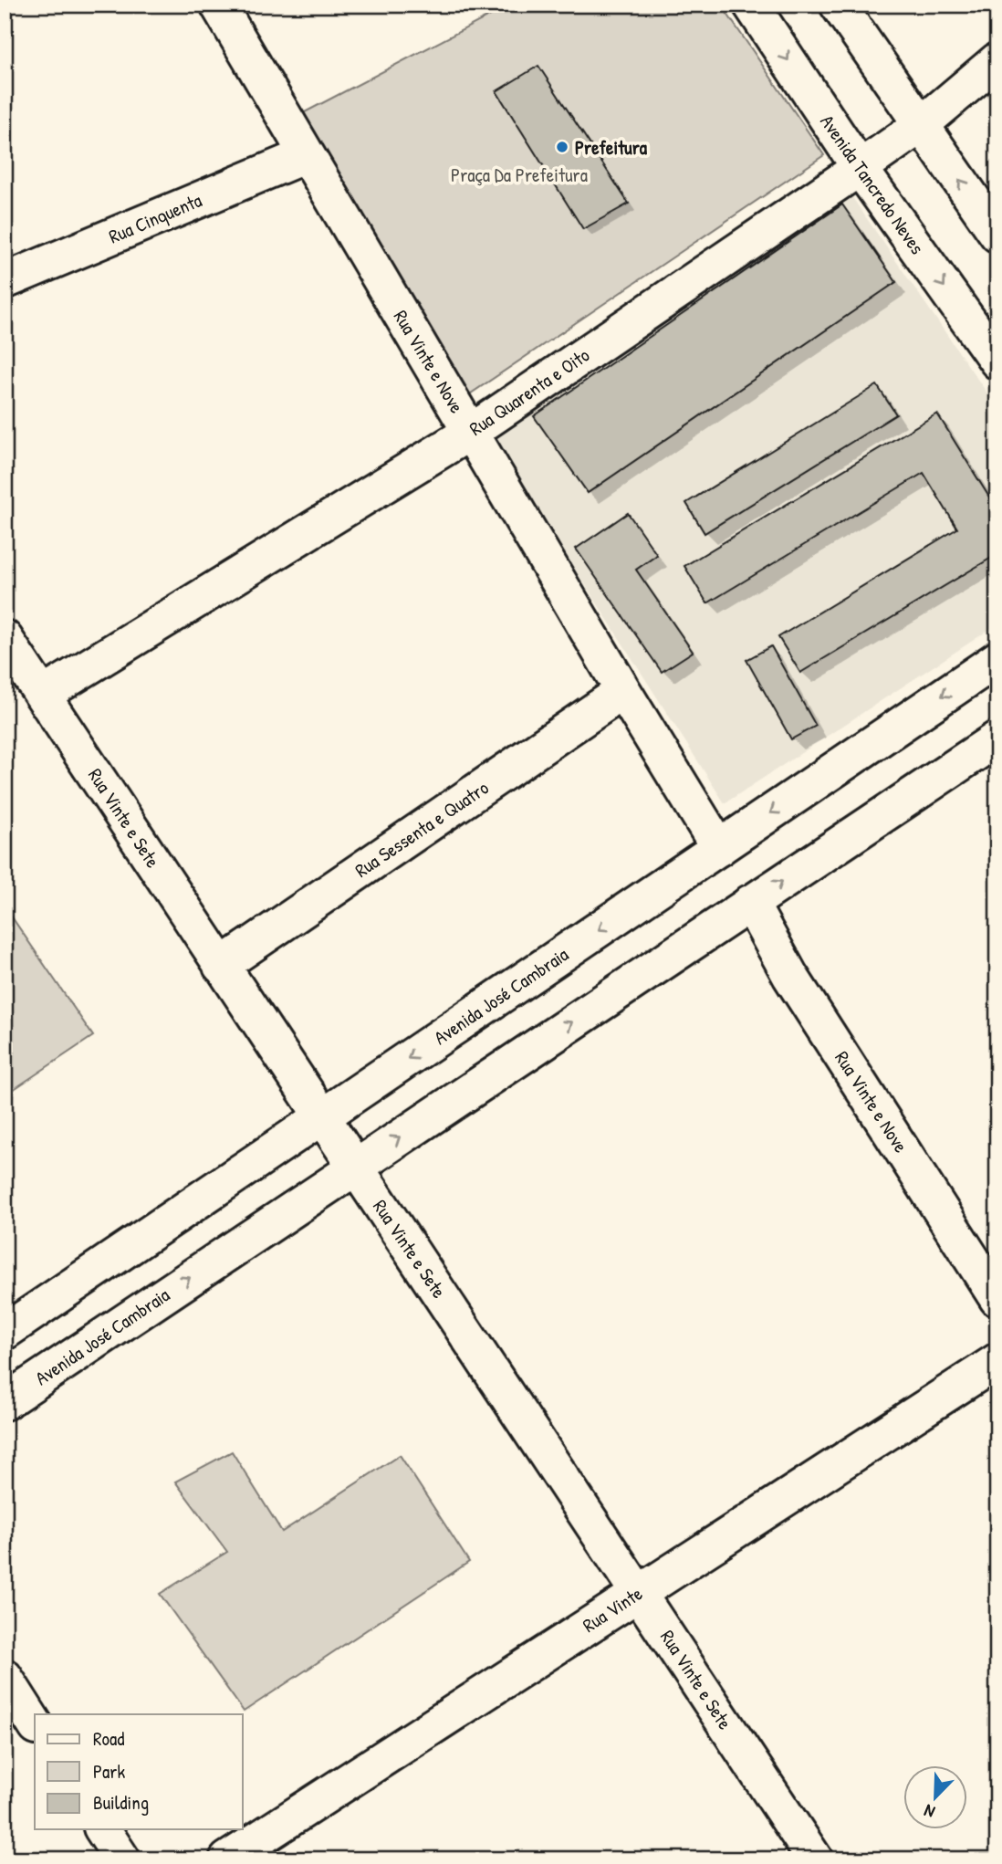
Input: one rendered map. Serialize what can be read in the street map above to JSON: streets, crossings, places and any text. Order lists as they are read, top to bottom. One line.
{"streets":{"street":["Avenida Tancredo Neves","Rua Cinquenta","Rua Vinte e Nove","Rua Quarenta e Oito","Rua Vinte e Sete","Rua Sessenta e Quatro","Avenida José Cambraia","Rua Vinte"]},"crossings":[["Avenida Tancredo Neves","Rua Quarenta e Oito"],["Rua Cinquenta","Rua Vinte e Nove"],["Rua Vinte e Nove","Rua Quarenta e Oito"],["Rua Vinte e Nove","Rua Sessenta e Quatro"],["Rua Vinte e Nove","Avenida José Cambraia"],["Rua Quarenta e Oito","Rua Vinte e Sete"],["Rua Vinte e Sete","Rua Sessenta e Quatro"],["Rua Vinte e Sete","Avenida José Cambraia"],["Rua Vinte e Sete","Rua Vinte"]],"parks":["Praça Da Prefeitura"],"places":["Prefeitura"],"legend":["Road","Park","Building"],"north":"bottom left"}
